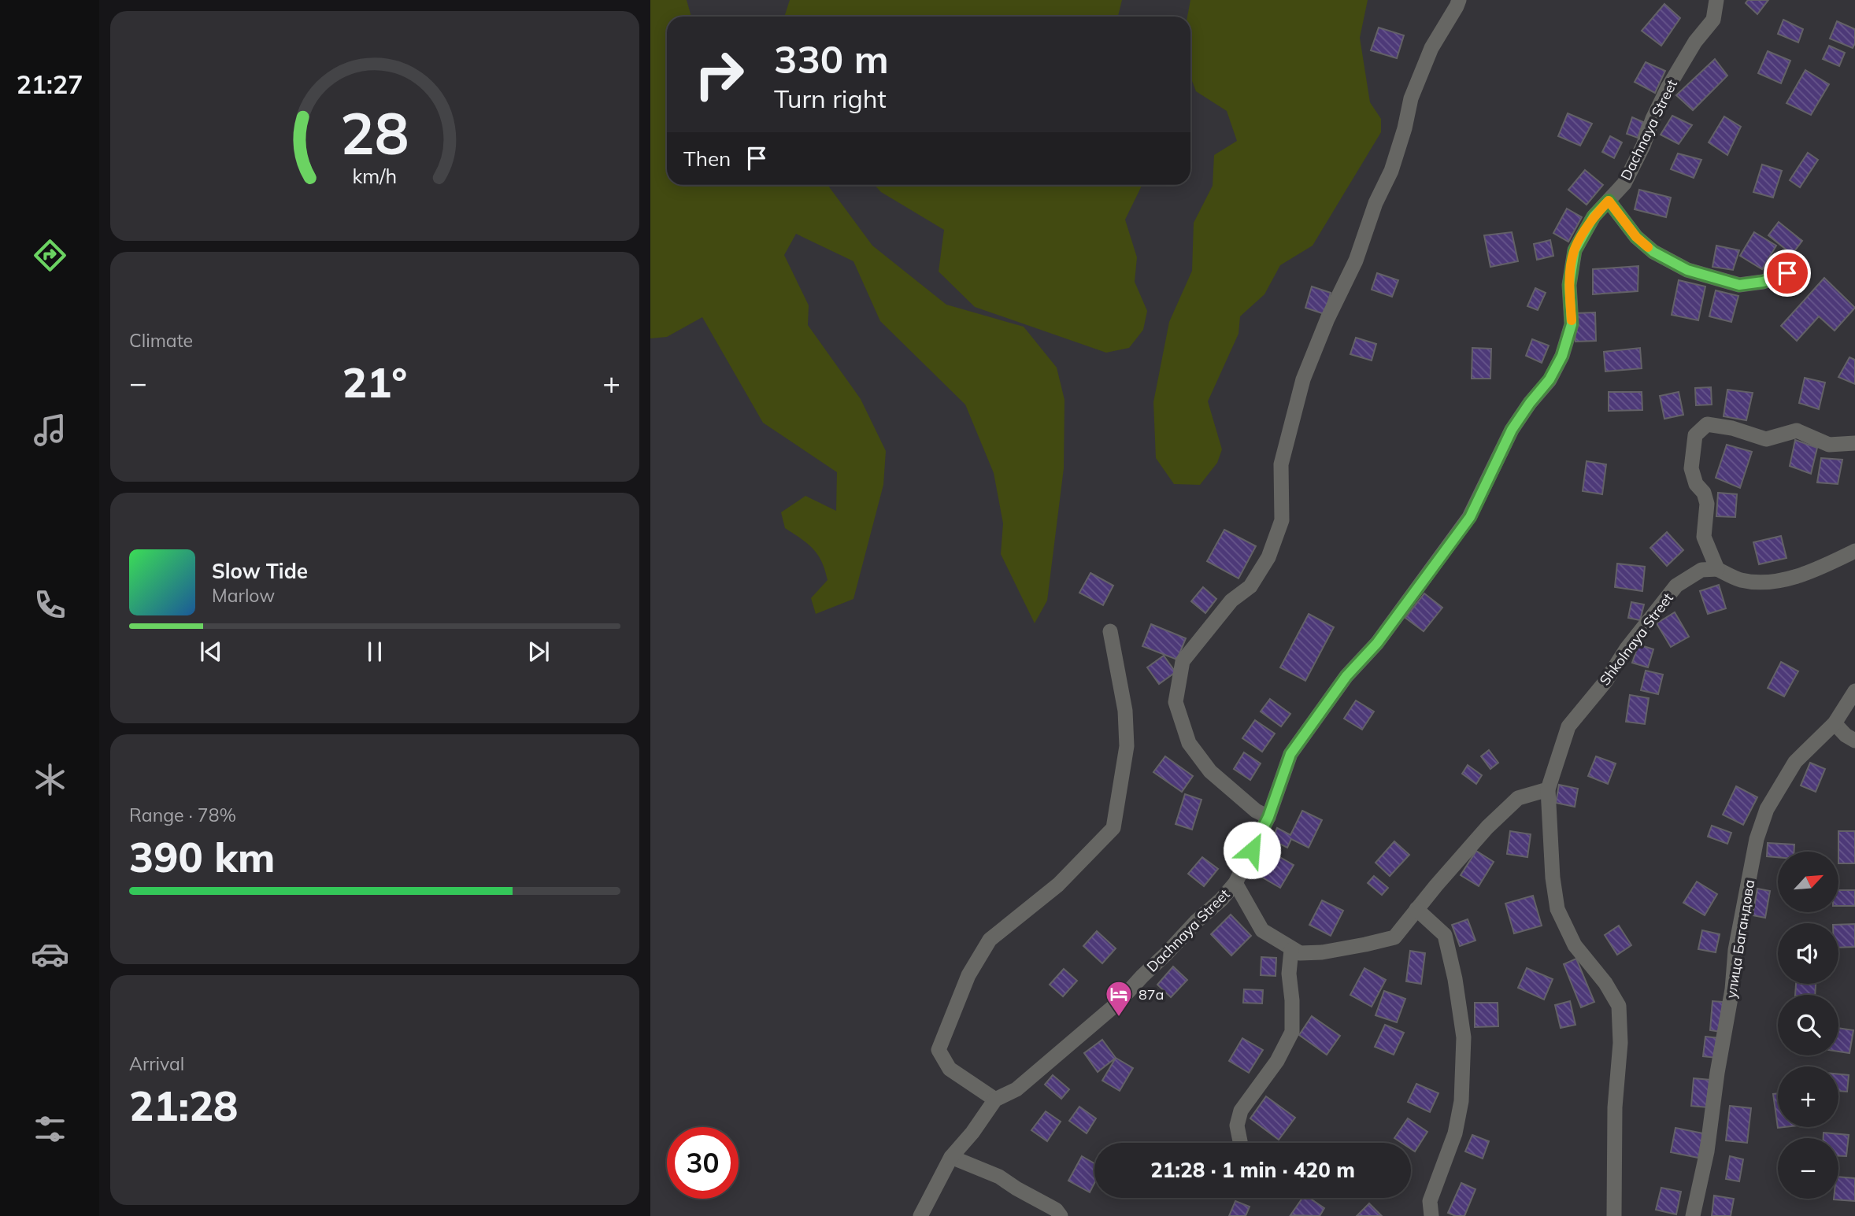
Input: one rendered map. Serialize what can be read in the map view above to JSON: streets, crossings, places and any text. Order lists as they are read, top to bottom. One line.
{"streets":{"street":["Dachnaya Street","Shkolnaya Street","улица Багандова"]},"places":{"hotel":["87а"]},"north":"top right","page":{"tabs":"21:27","turn":["330 m","Turn right"],"then":"Then","tile":["Climate",["Range · 78%","390 km"],["Arrival","21:28"]],"heat":["−","21°","+"],"song":["Slow Tide","Marlow"],"map_buttons":["+","−"],"limit":"30","trip":"21:28 · 1 min · 420 m","gauge":["28","km/h"]}}
